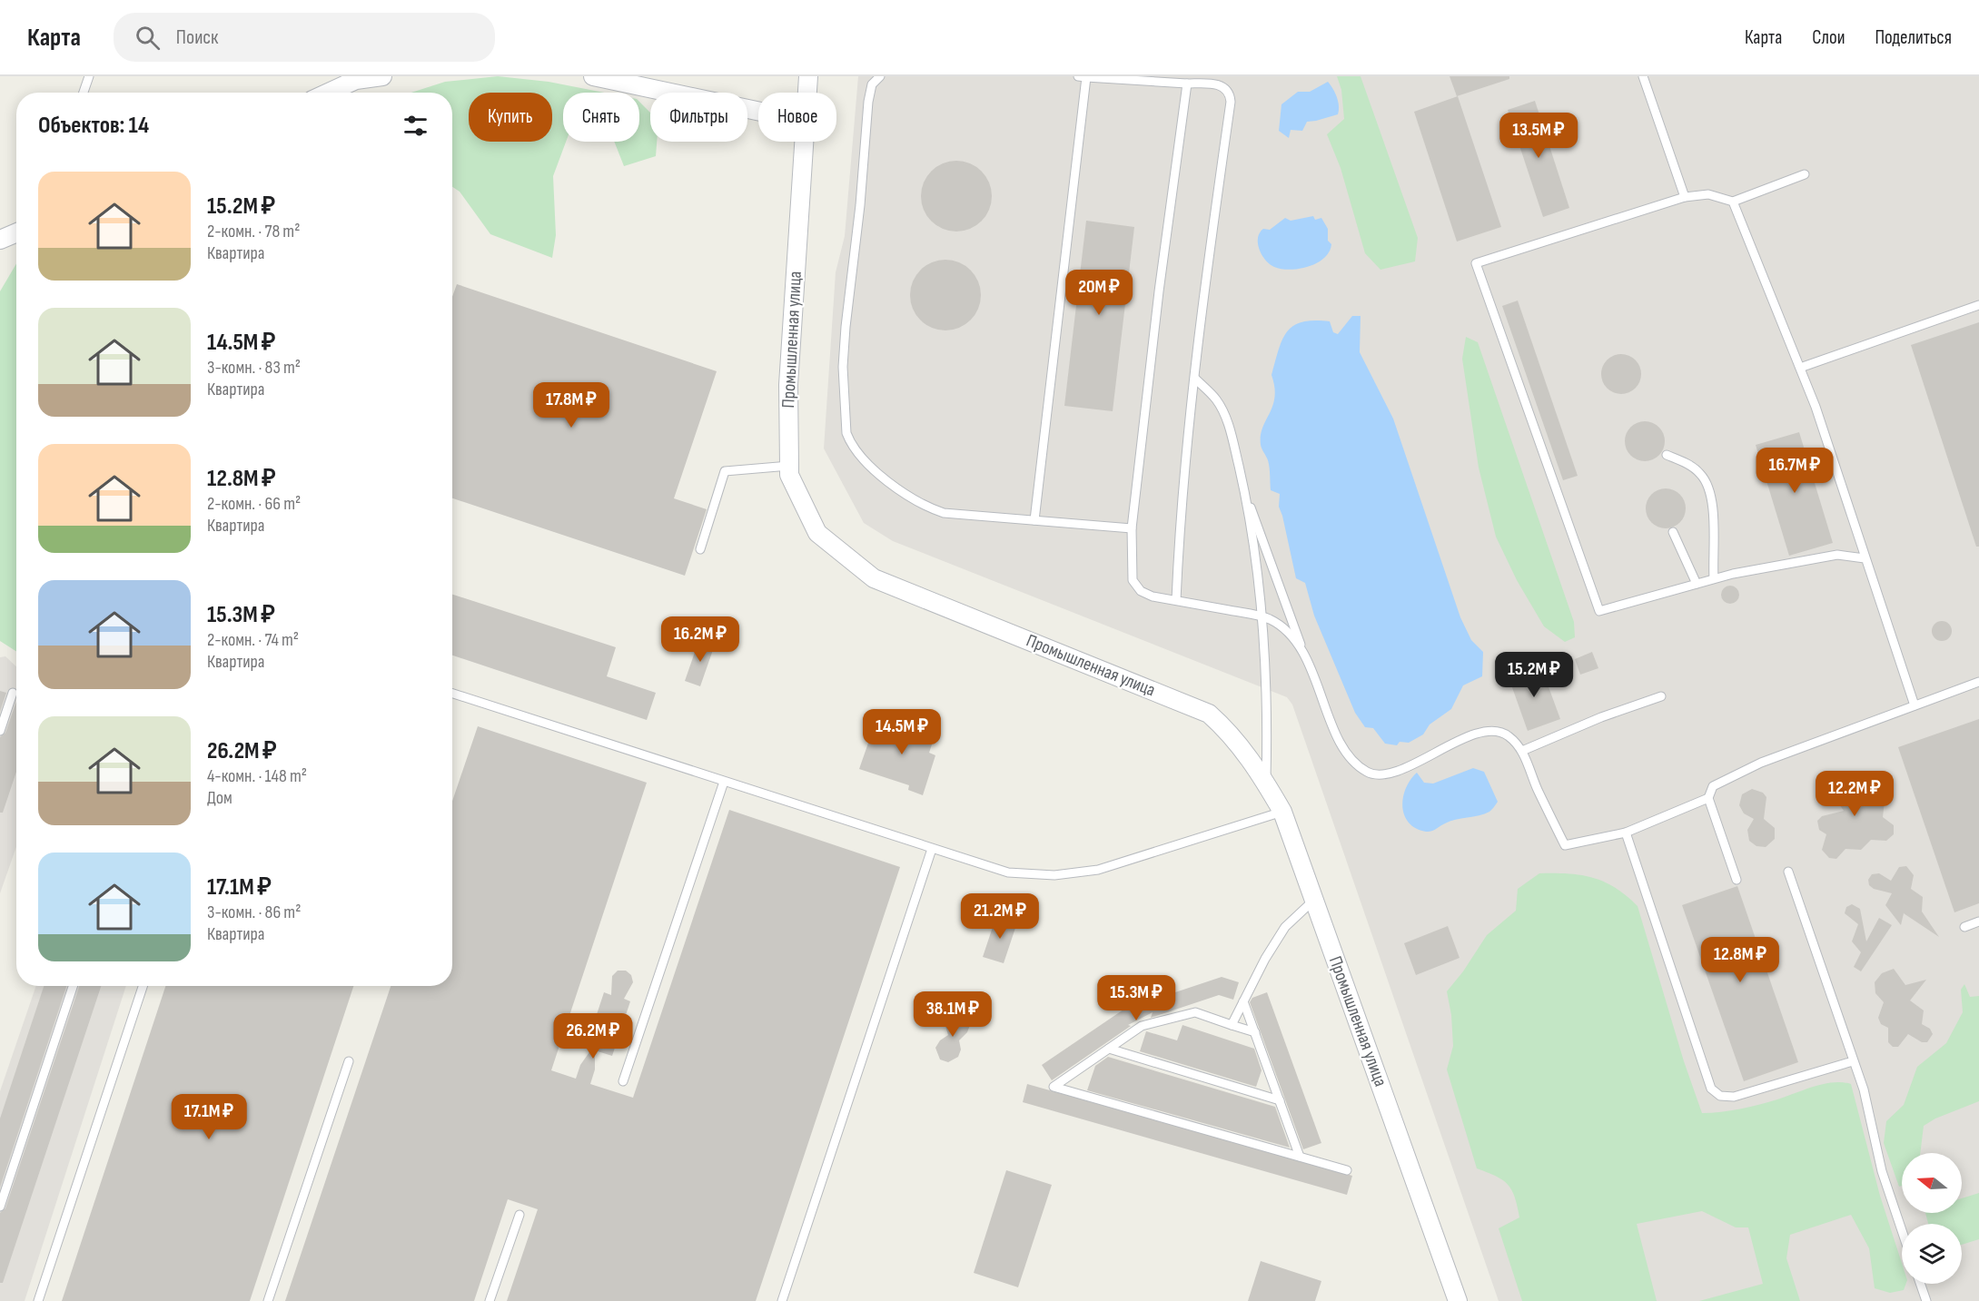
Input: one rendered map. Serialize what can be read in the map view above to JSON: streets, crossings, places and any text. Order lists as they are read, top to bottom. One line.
{"streets":{"street":["Промышленная улица"]},"north":"left","page":{"header":"Карта","search":"Поиск","nav":["Карта","Слои","Поделиться"],"chip":["Купить","Снять","Фильтры","Новое"],"heading":"Объектов: 14","price":["13.5M ₽","20M ₽","17.8M ₽","16.7M ₽","16.2M ₽","15.2M ₽","14.5M ₽","12.2M ₽","21.2M ₽","12.8M ₽","15.3M ₽","38.1M ₽","26.2M ₽","17.1M ₽"],"list":[{"name":"15.2M ₽","note":"2-комн. · 78 m² · Квартира"},{"name":"14.5M ₽","note":"3-комн. · 83 m² · Квартира"},{"name":"12.8M ₽","note":"2-комн. · 66 m² · Квартира"},{"name":"15.3M ₽","note":"2-комн. · 74 m² · Квартира"},{"name":"26.2M ₽","note":"4-комн. · 148 m² · Дом"},{"name":"17.1M ₽","note":"3-комн. · 86 m² · Квартира"}]}}
